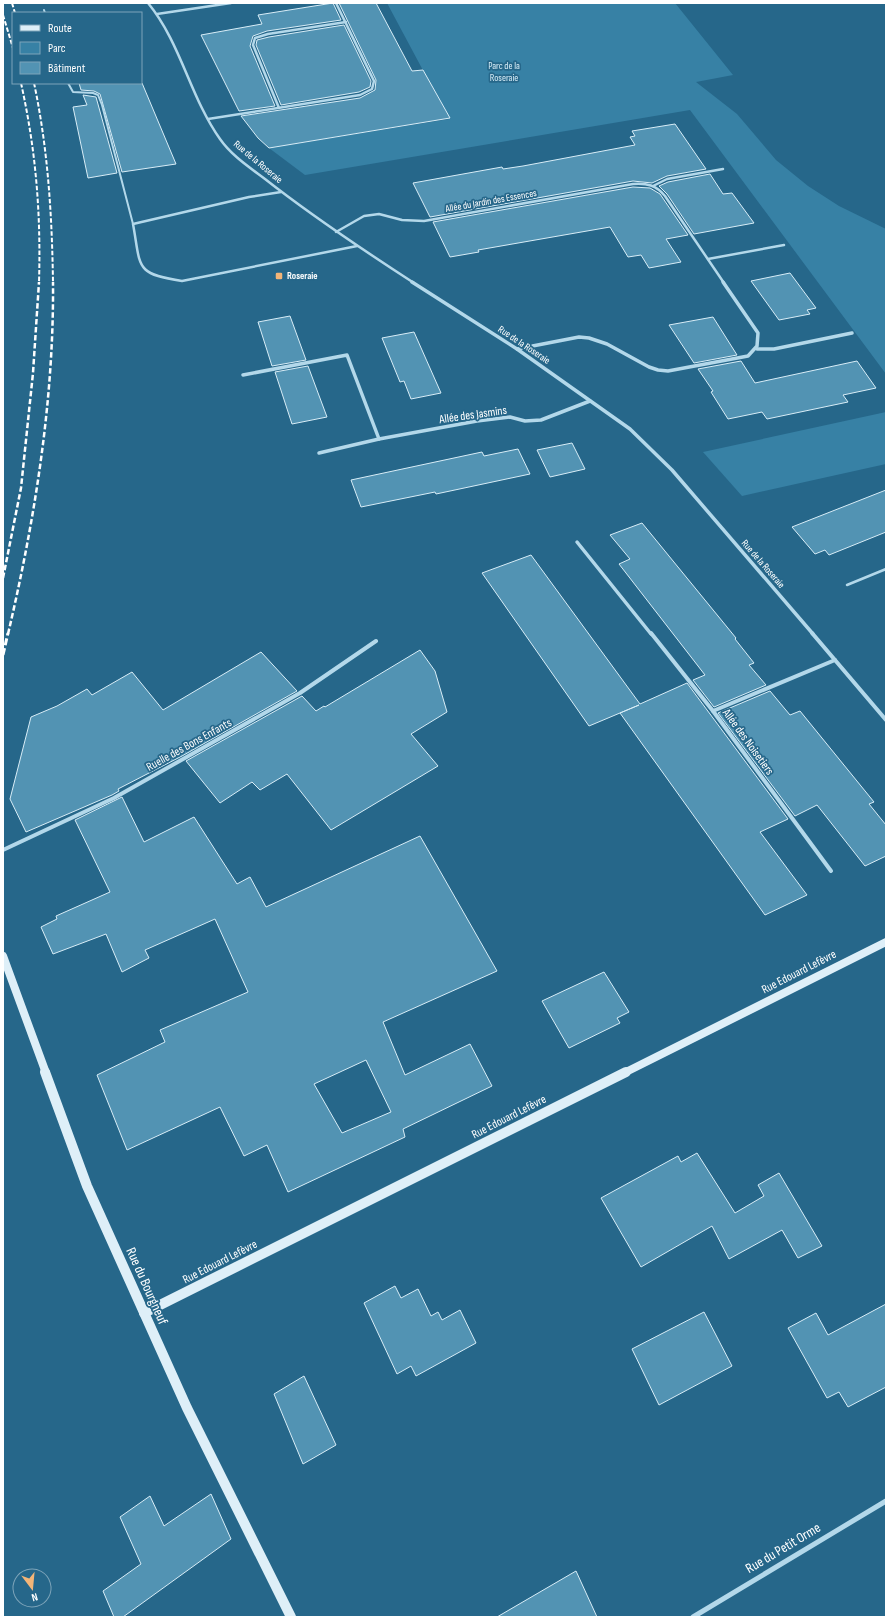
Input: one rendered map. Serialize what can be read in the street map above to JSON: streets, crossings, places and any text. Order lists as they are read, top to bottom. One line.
{"streets":{"street":["Rue de la Roseraie","Allée du Jardin des Essences","Allée des Jasmins","Allée des Noisetiers","Ruelle des Bons Enfants","Rue Edouard Lefèvre","Rue du Bourgneuf","Rue du Petit Orme"]},"crossings":[["Rue de la Roseraie","Allée du Jardin des Essences"],["Rue de la Roseraie","Allée des Jasmins"],["Rue de la Roseraie","Allée des Noisetiers"],["Rue Edouard Lefèvre","Rue du Bourgneuf"]],"parks":["Parc de la Roseraie"],"places":{"transit":["Roseraie"]},"legend":["Route","Parc","Bâtiment"],"north":"bottom"}
